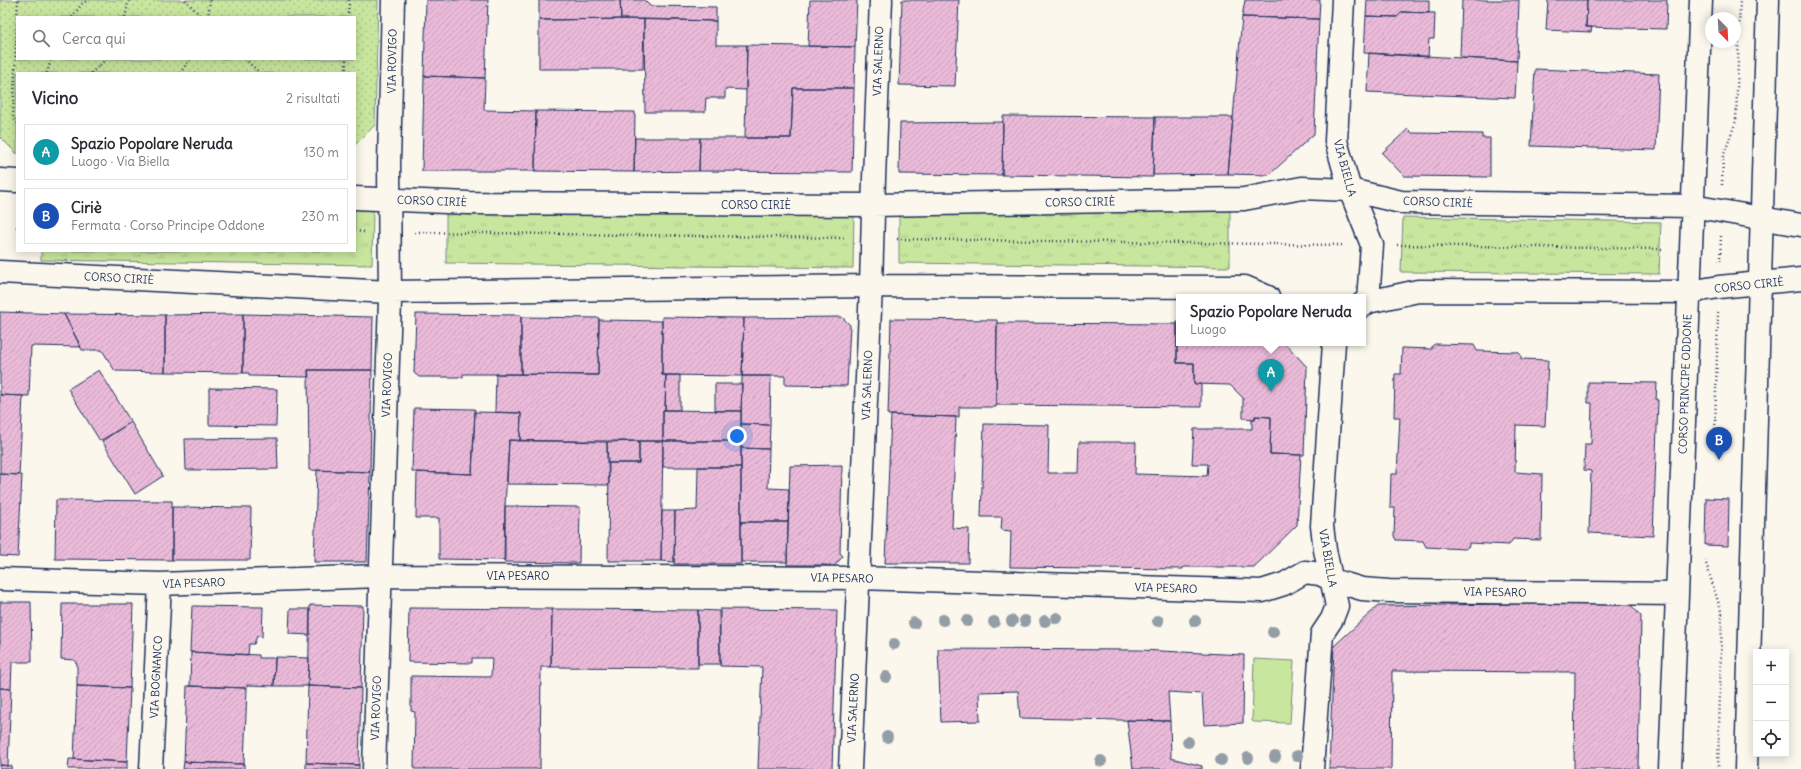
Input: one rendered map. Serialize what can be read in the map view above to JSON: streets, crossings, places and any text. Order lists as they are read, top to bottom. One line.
{"streets":{"street":["VIA ROVIGO","VIA SALERNO","VIA BIELLA","CORSO CIRIÈ","CORSO PRINCIPE ODDONE","VIA PESARO","VIA BOGNANCO"]},"crossings":[["VIA ROVIGO","CORSO CIRIÈ"],["VIA ROVIGO","VIA PESARO"],["VIA SALERNO","CORSO CIRIÈ"],["VIA SALERNO","VIA PESARO"],["VIA BIELLA","CORSO CIRIÈ"],["VIA BIELLA","VIA PESARO"],["CORSO CIRIÈ","CORSO PRINCIPE ODDONE"],["CORSO PRINCIPE ODDONE","VIA PESARO"],["VIA PESARO","VIA BOGNANCO"]],"north":"bottom right","page":{"search":"Cerca qui","heading":["Vicino","2 risultati"],"list":[{"mark":"A","name":"Spazio Popolare Neruda","note":"Luogo · Via Biella","value":"130 m"},{"mark":"B","name":"Ciriè","note":"Fermata · Corso Principe Oddone","value":"230 m"}],"popup":["Spazio Popolare Neruda","Luogo"],"pins":["A","B"],"map_buttons":["+","−"]}}
